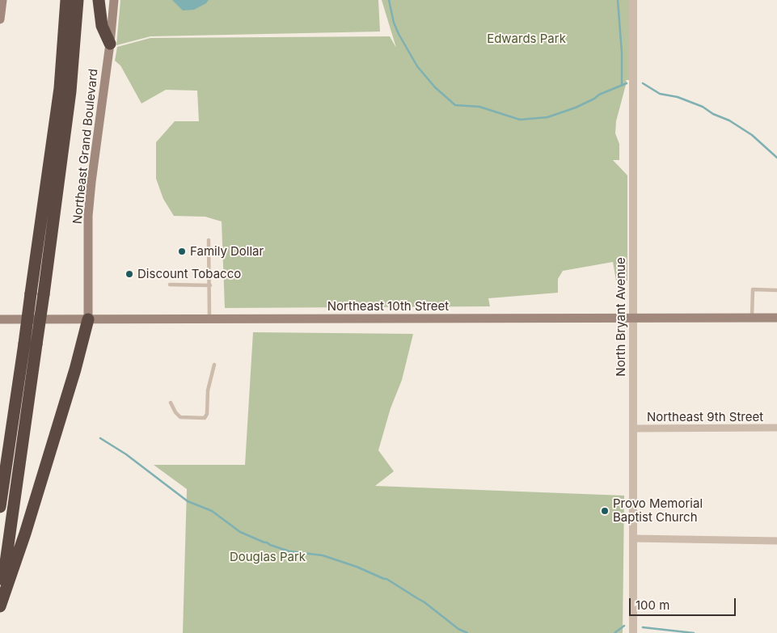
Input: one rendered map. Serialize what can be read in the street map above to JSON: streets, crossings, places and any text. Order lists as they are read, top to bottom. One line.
{"streets":{"main road":["Northeast Grand Boulevard","Northeast 10th Street"],"street":["North Bryant Avenue","Northeast 9th Street"]},"crossings":[["Northeast Grand Boulevard","Northeast 10th Street"],["Northeast 10th Street","North Bryant Avenue"],["North Bryant Avenue","Northeast 9th Street"]],"parks":["Edwards Park","Douglas Park"],"places":["Family Dollar","Discount Tobacco","Provo Memorial Baptist Church"],"scale_bar":"100 m"}
